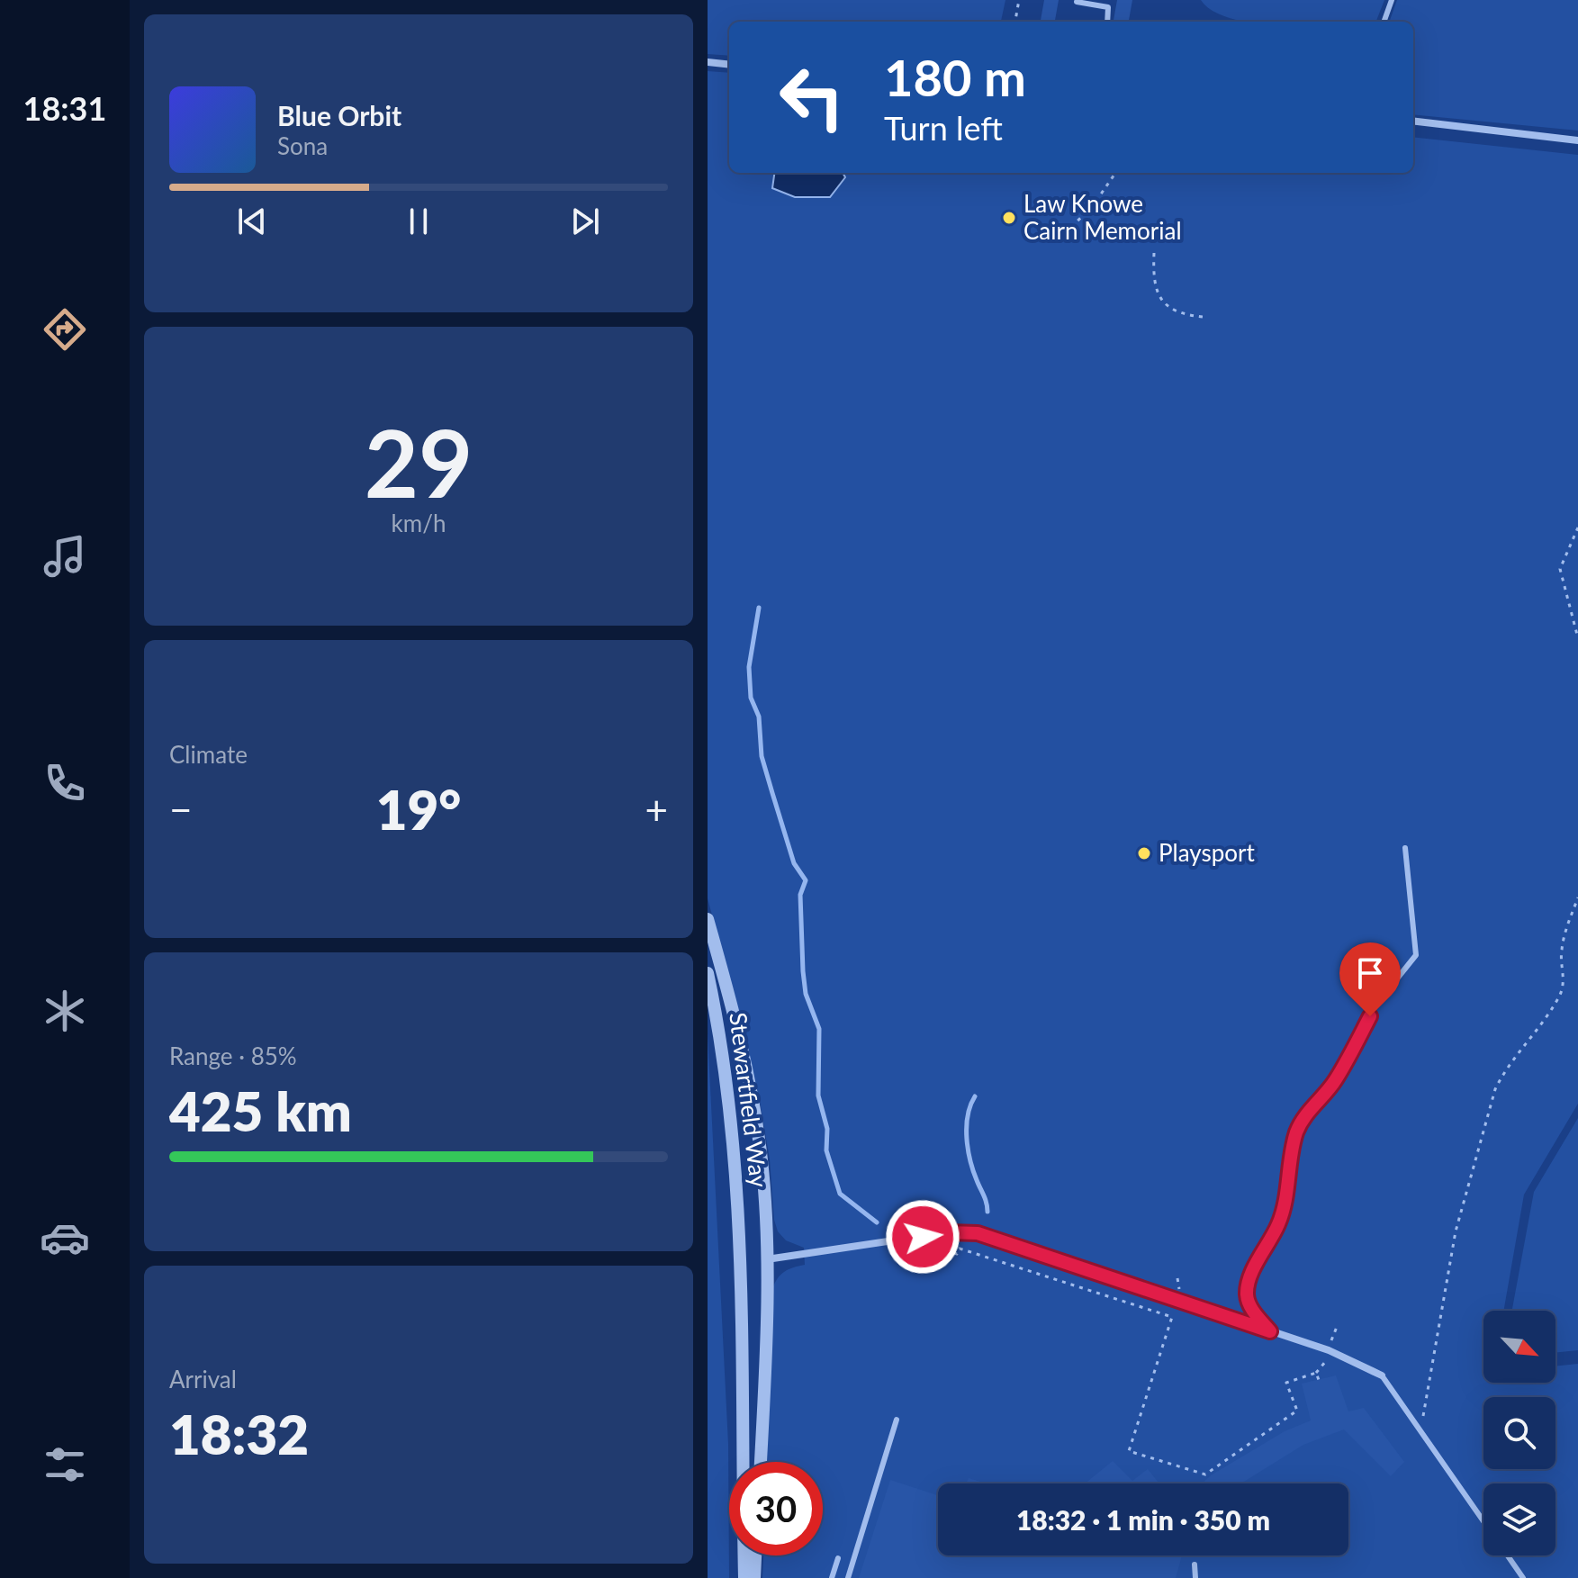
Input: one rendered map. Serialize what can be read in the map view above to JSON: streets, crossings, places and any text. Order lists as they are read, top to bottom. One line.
{"streets":{"street":["Stewartfield Way"]},"places":["Law Knowe Cairn Memorial","Playsport"],"north":"bottom right","page":{"tabs":"18:31","turn":["180 m","Turn left"],"song":["Blue Orbit","Sona"],"tile":[["29","km/h"],"Climate",["Range · 85%","425 km"],["Arrival","18:32"]],"heat":["−","19°","+"],"limit":"30","trip":"18:32 · 1 min · 350 m"}}
